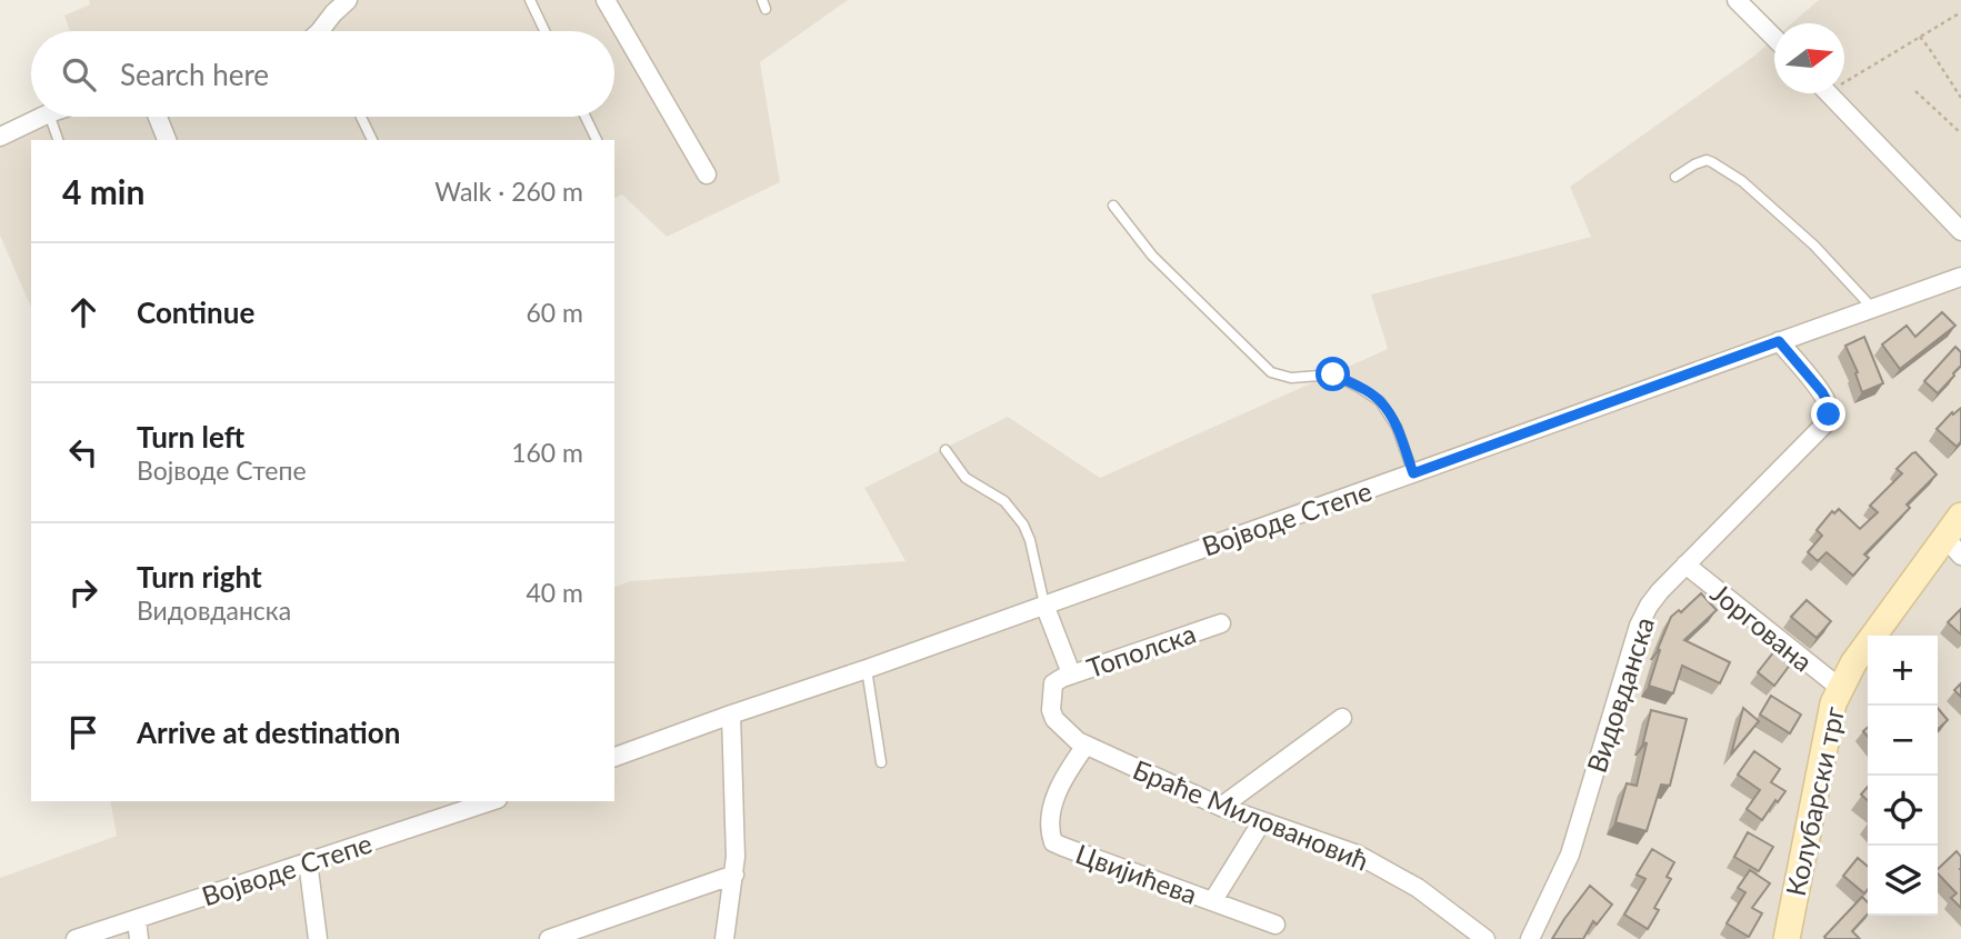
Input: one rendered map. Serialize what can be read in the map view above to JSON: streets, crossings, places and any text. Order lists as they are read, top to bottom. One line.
{"streets":{"street":["Војводе Степе","Јоргована","Тополска","Видовданска","Колубарски трг","Браће Миловановић","Цвијићева"]},"crossings":[["Војводе Степе","Видовданска"],["Јоргована","Видовданска"],["Јоргована","Колубарски трг"],["Тополска","Браће Миловановић"],["Браће Миловановић","Цвијићева"]],"north":"right","page":{"search":"Search here","heading":["4 min","Walk · 260 m"],"list":[["Continue","60 m"],["Turn left","Војводе Степе","160 m"],["Turn right","Видовданска","40 m"],"Arrive at destination"],"map_buttons":["+","−"]}}
